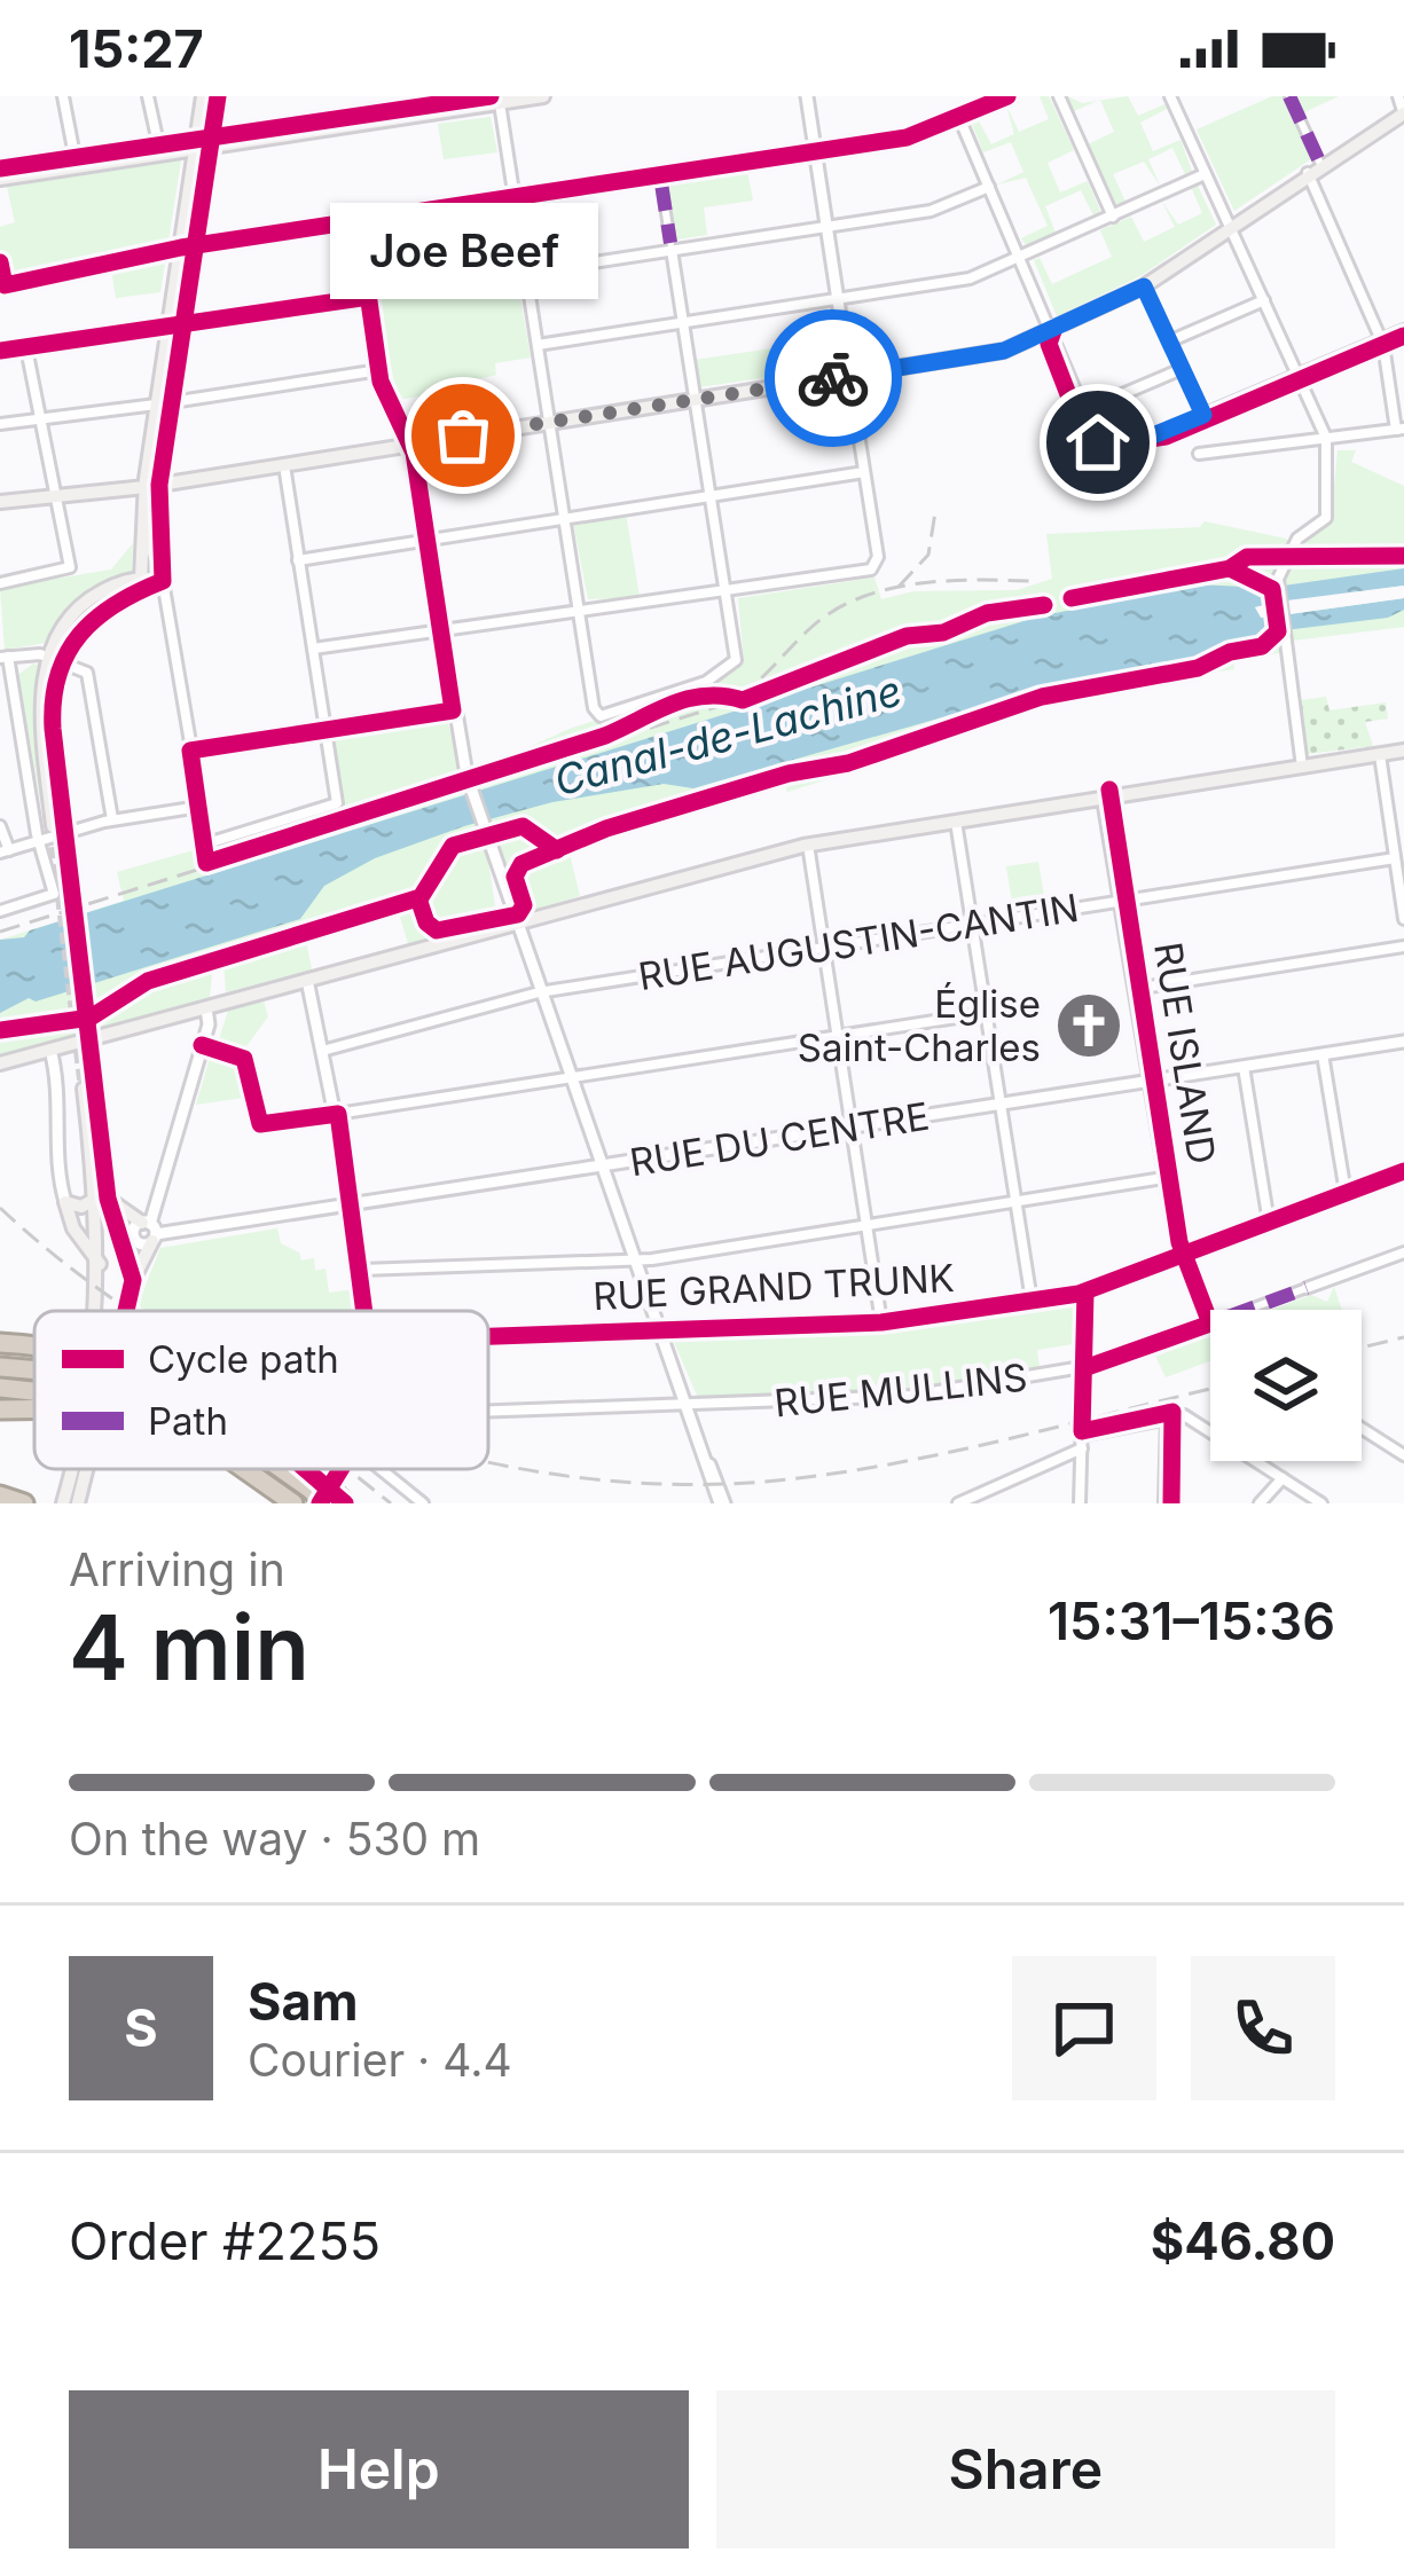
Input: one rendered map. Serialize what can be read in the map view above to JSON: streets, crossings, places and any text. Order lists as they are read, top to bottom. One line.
{"streets":{"street":["RUE AUGUSTIN-CANTIN","RUE ISLAND","RUE DU CENTRE","RUE GRAND TRUNK","RUE MULLINS"]},"crossings":[["RUE AUGUSTIN-CANTIN","RUE ISLAND"],["RUE ISLAND","RUE DU CENTRE"],["RUE ISLAND","RUE GRAND TRUNK"]],"water":["Canal-de-Lachine"],"places":{"other":["Joe Beef"],"church":["Église Saint-Charles"]},"legend":["Cycle path","Path"],"page":{"status":"15:27","bubble":"Joe Beef","heading":["4 min","Arriving in","15:31–15:36"],"panel":["Sam","Courier · 4.4","Order #2255","$46.80"],"bar":"On the way · 530 m","round":"S","buttons":["Help","Share"]}}
